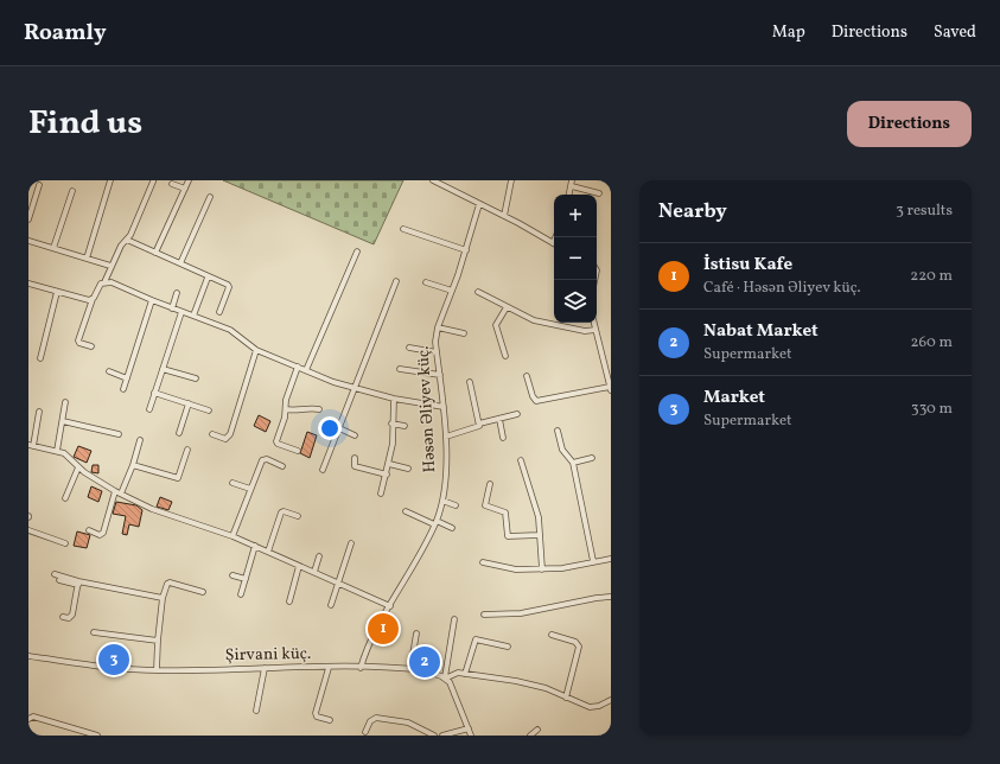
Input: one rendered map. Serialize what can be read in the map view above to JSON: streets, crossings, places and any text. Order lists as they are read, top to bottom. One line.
{"streets":{"street":["Həsən Əliyev küç.","Şirvani küç."]},"crossings":[["Həsən Əliyev küç.","Şirvani küç."]],"page":{"header":"Roamly","nav":["Map","Directions","Saved"],"title":"Find us","buttons":"Directions","heading":["Nearby","3 results"],"map_buttons":["+","−"],"list":[{"mark":"1","name":"İstisu Kafe","note":"Café · Həsən Əliyev küç.","value":"220 m"},{"mark":"2","name":"Nabat Market","note":"Supermarket","value":"260 m"},{"mark":"3","name":"Market","note":"Supermarket","value":"330 m"}],"pins":["1","3","2"]}}
